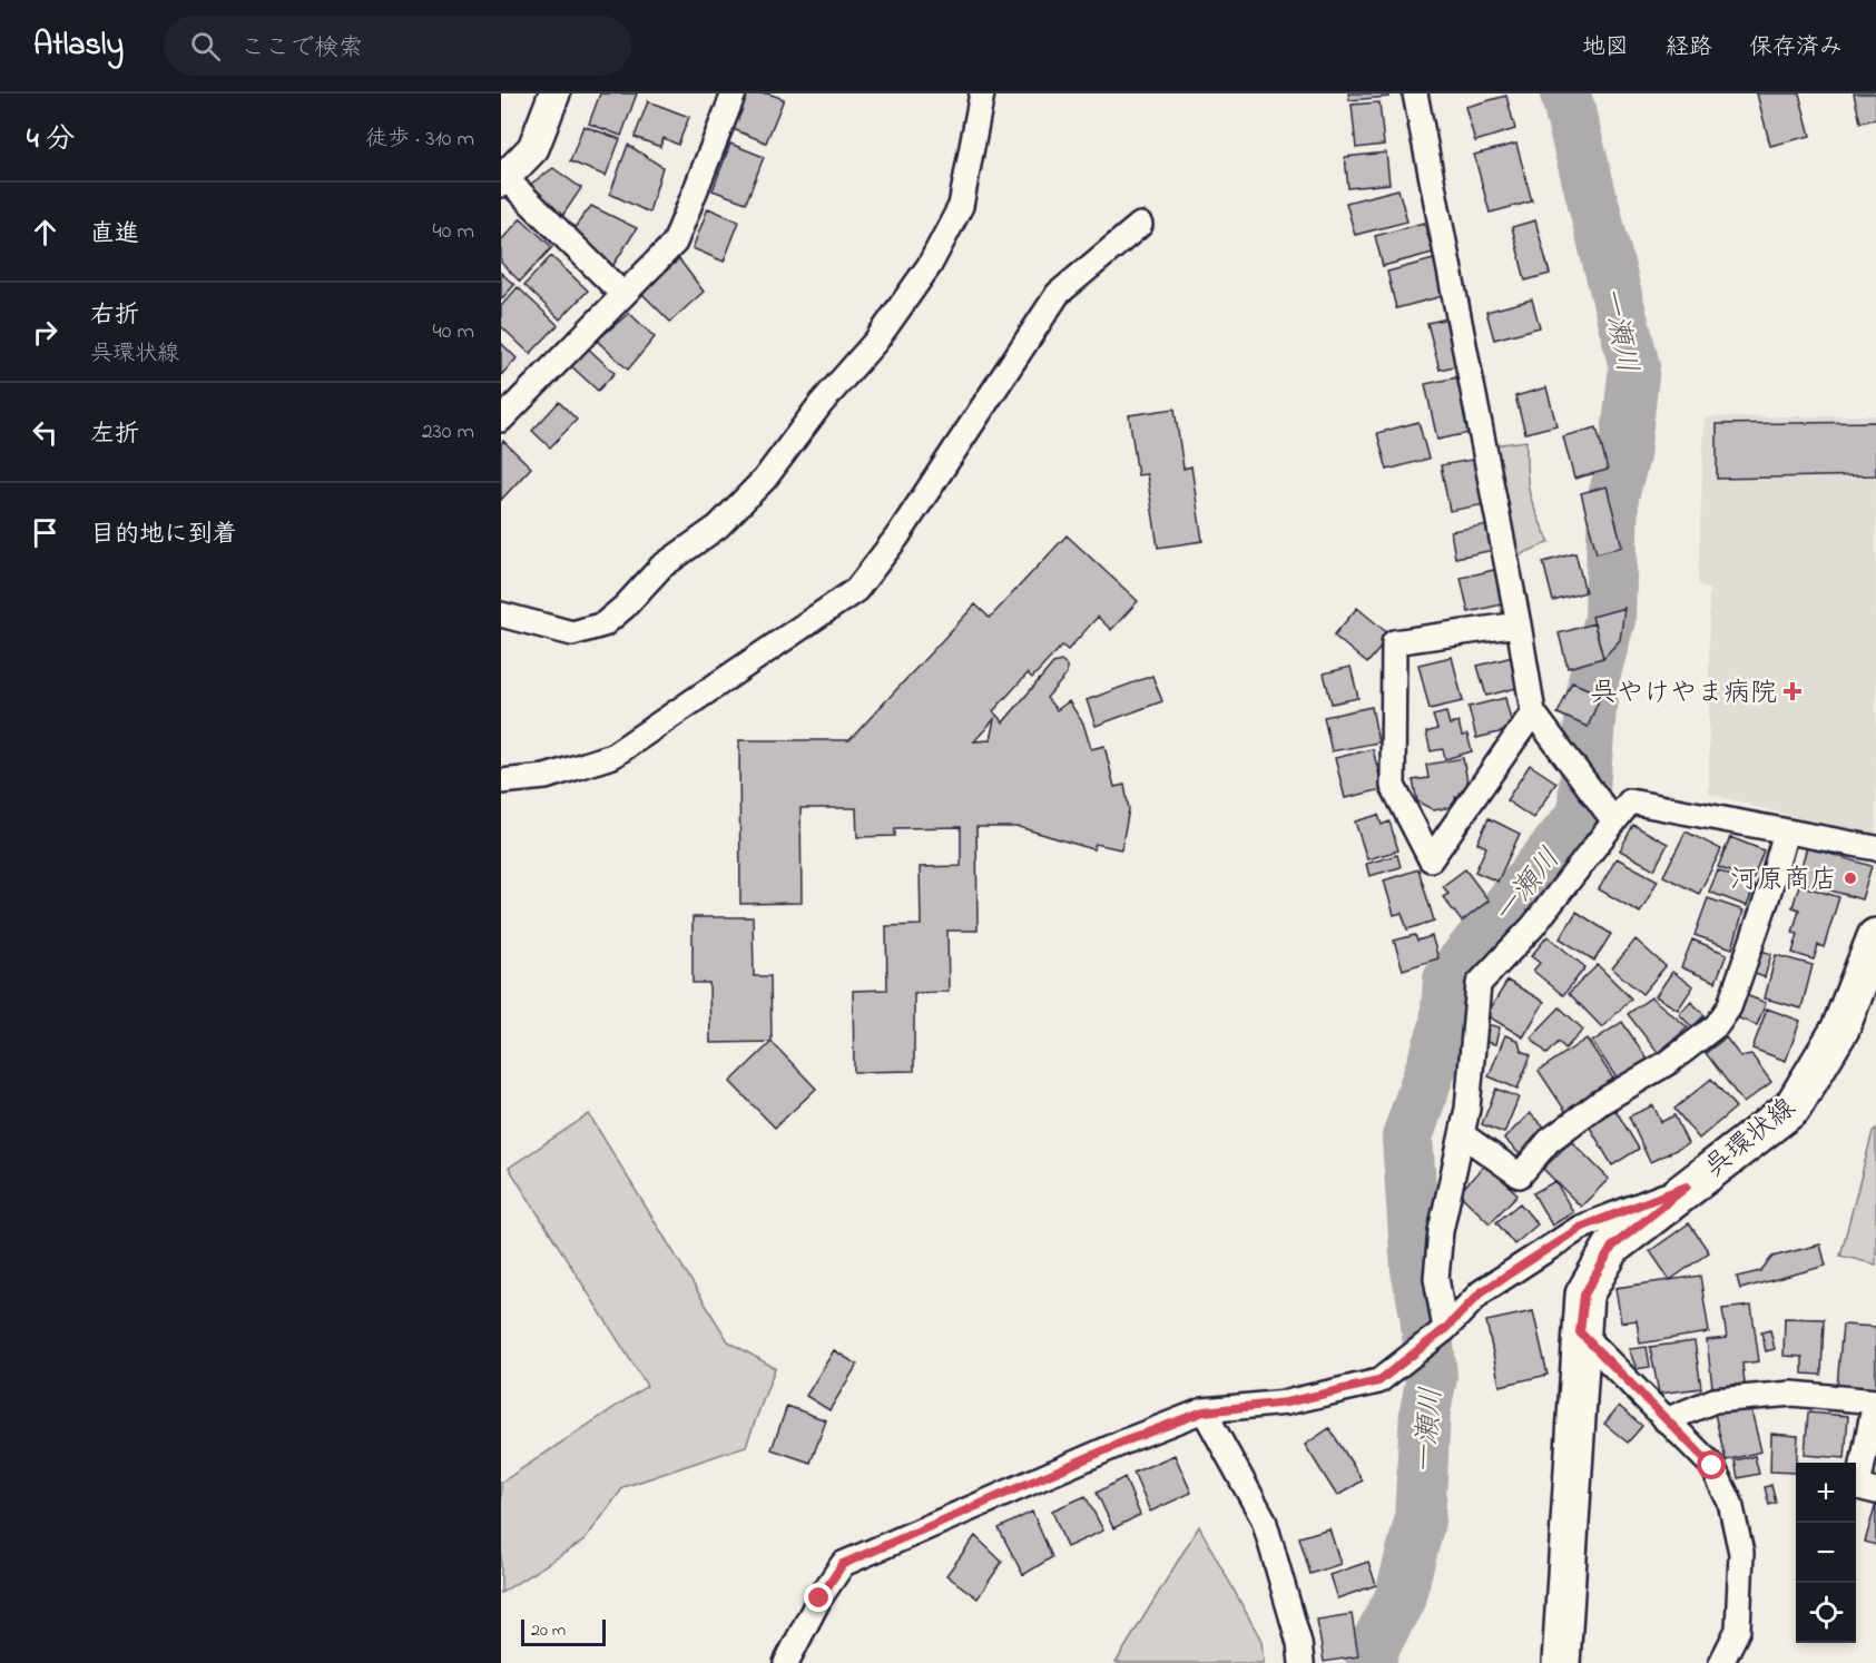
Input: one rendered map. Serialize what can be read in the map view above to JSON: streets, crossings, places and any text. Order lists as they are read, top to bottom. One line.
{"streets":{"main road":["呉環状線"]},"water":["一瀬川"],"places":{"health":["呉やけやま病院"],"other":["河原商店"]},"scale_bar":"20 m","page":{"header":"Atlasly","search":"ここで検索","nav":["地図","経路","保存済み"],"heading":["4 分","徒歩 · 310 m"],"list":[["直進","40 m"],["右折","呉環状線","40 m"],["左折","230 m"],"目的地に到着"],"map_buttons":["+","−"],"scale":"20 m"}}
